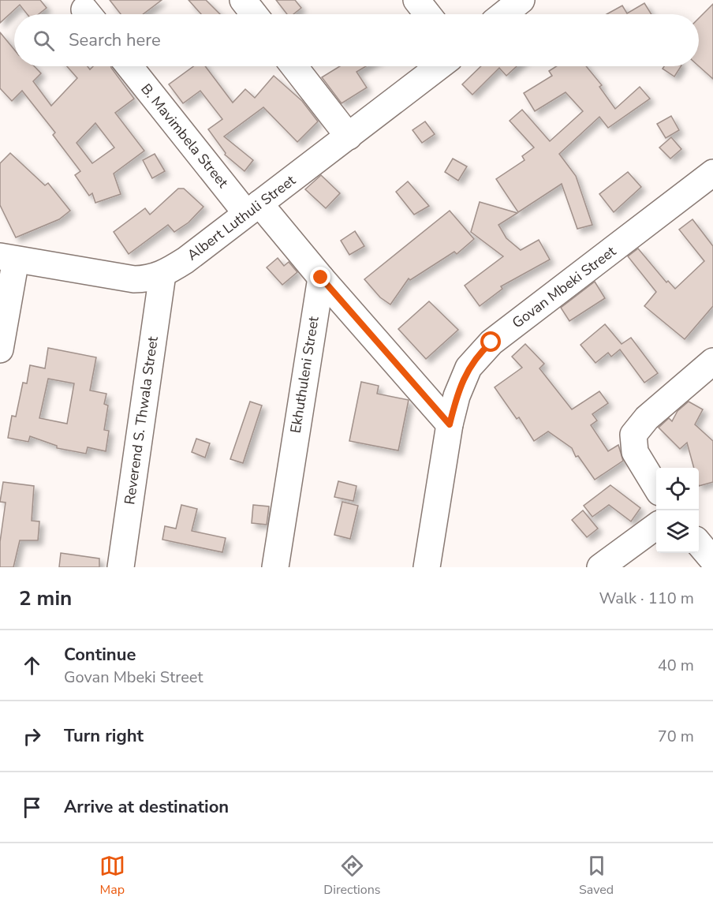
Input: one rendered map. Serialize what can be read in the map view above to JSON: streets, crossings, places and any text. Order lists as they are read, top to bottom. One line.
{"streets":{"street":["B. Mavimbela Street","Albert Luthuli Street","Govan Mbeki Street","Ekhuthuleni Street","Reverend S. Thwala Street"]},"crossings":[["B. Mavimbela Street","Albert Luthuli Street"],["Albert Luthuli Street","Reverend S. Thwala Street"]],"page":{"search":"Search here","heading":["2 min","Walk · 110 m"],"list":[["Continue","Govan Mbeki Street","40 m"],["Turn right","70 m"],"Arrive at destination"],"nav":["Map","Directions","Saved"]}}
